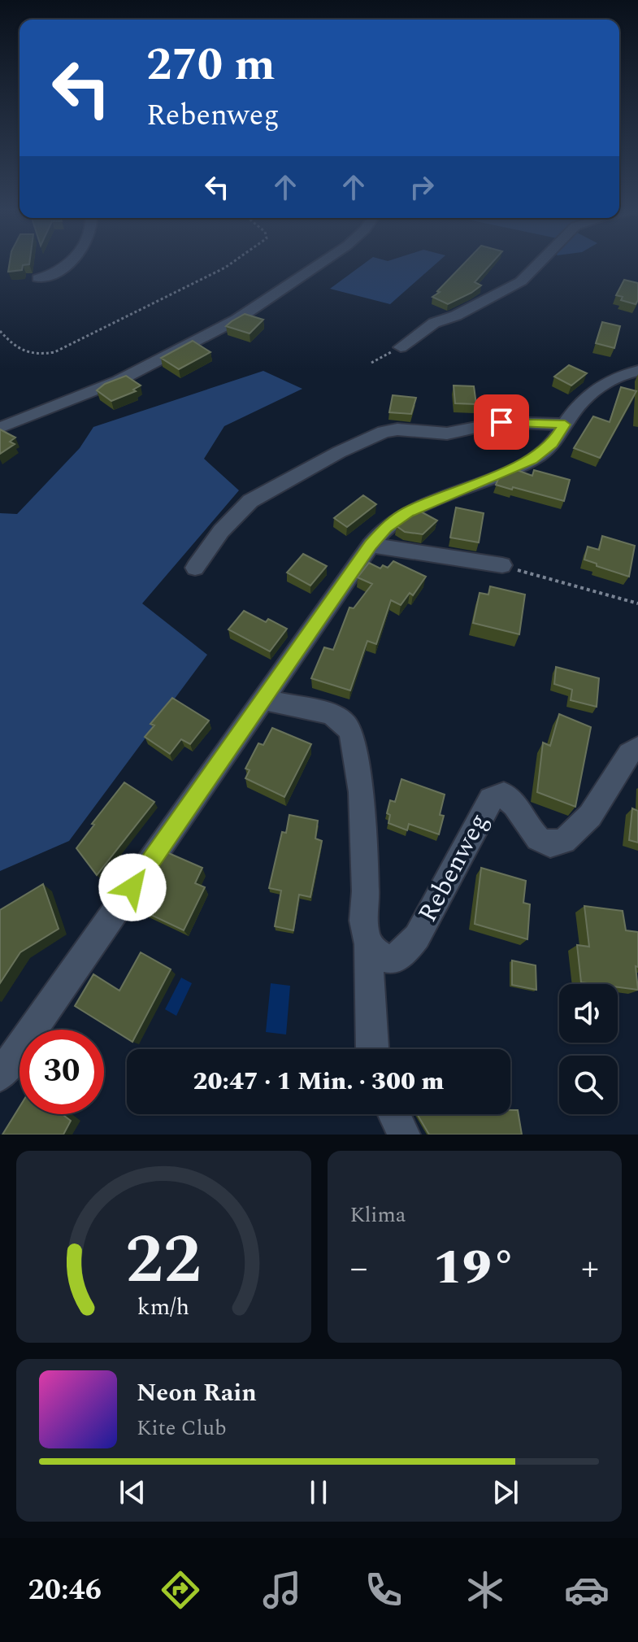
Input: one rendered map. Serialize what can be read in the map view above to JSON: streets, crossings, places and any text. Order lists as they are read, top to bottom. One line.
{"streets":{"street":["Rebenweg"]},"page":{"turn":["270 m","Rebenweg"],"limit":"30","trip":"20:47 · 1 Min. · 300 m","tile":"Klima","heat":["−","19°","+"],"song":["Neon Rain","Kite Club"],"tabs":"20:46","gauge":["22","km/h"]}}
